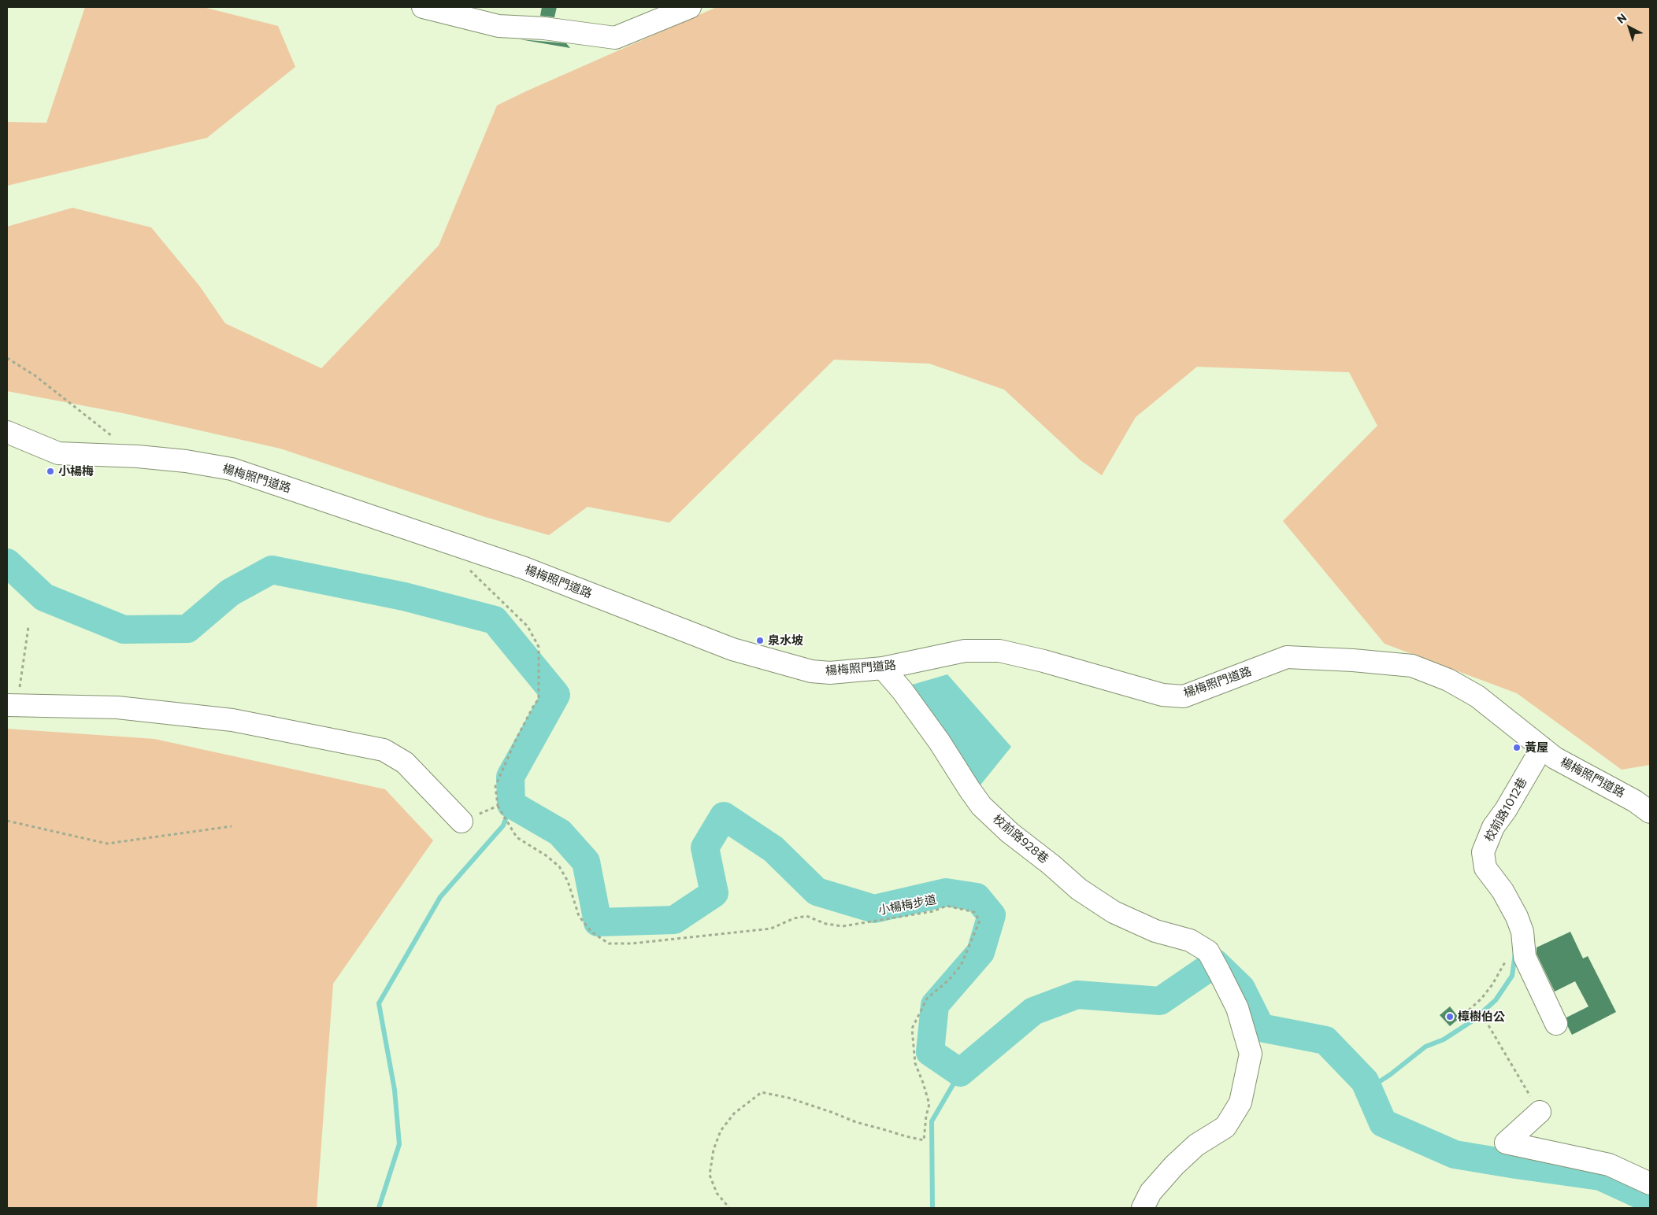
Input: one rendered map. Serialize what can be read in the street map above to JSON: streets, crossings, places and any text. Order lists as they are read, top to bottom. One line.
{"streets":{"street":["楊梅照門道路","校前路1012巷","校前路928巷"],"path":["小楊梅步道"]},"crossings":[["楊梅照門道路","校前路1012巷"],["楊梅照門道路","校前路928巷"]],"places":["小楊梅","泉水坡","黃屋","樟樹伯公"],"north":"top left"}
